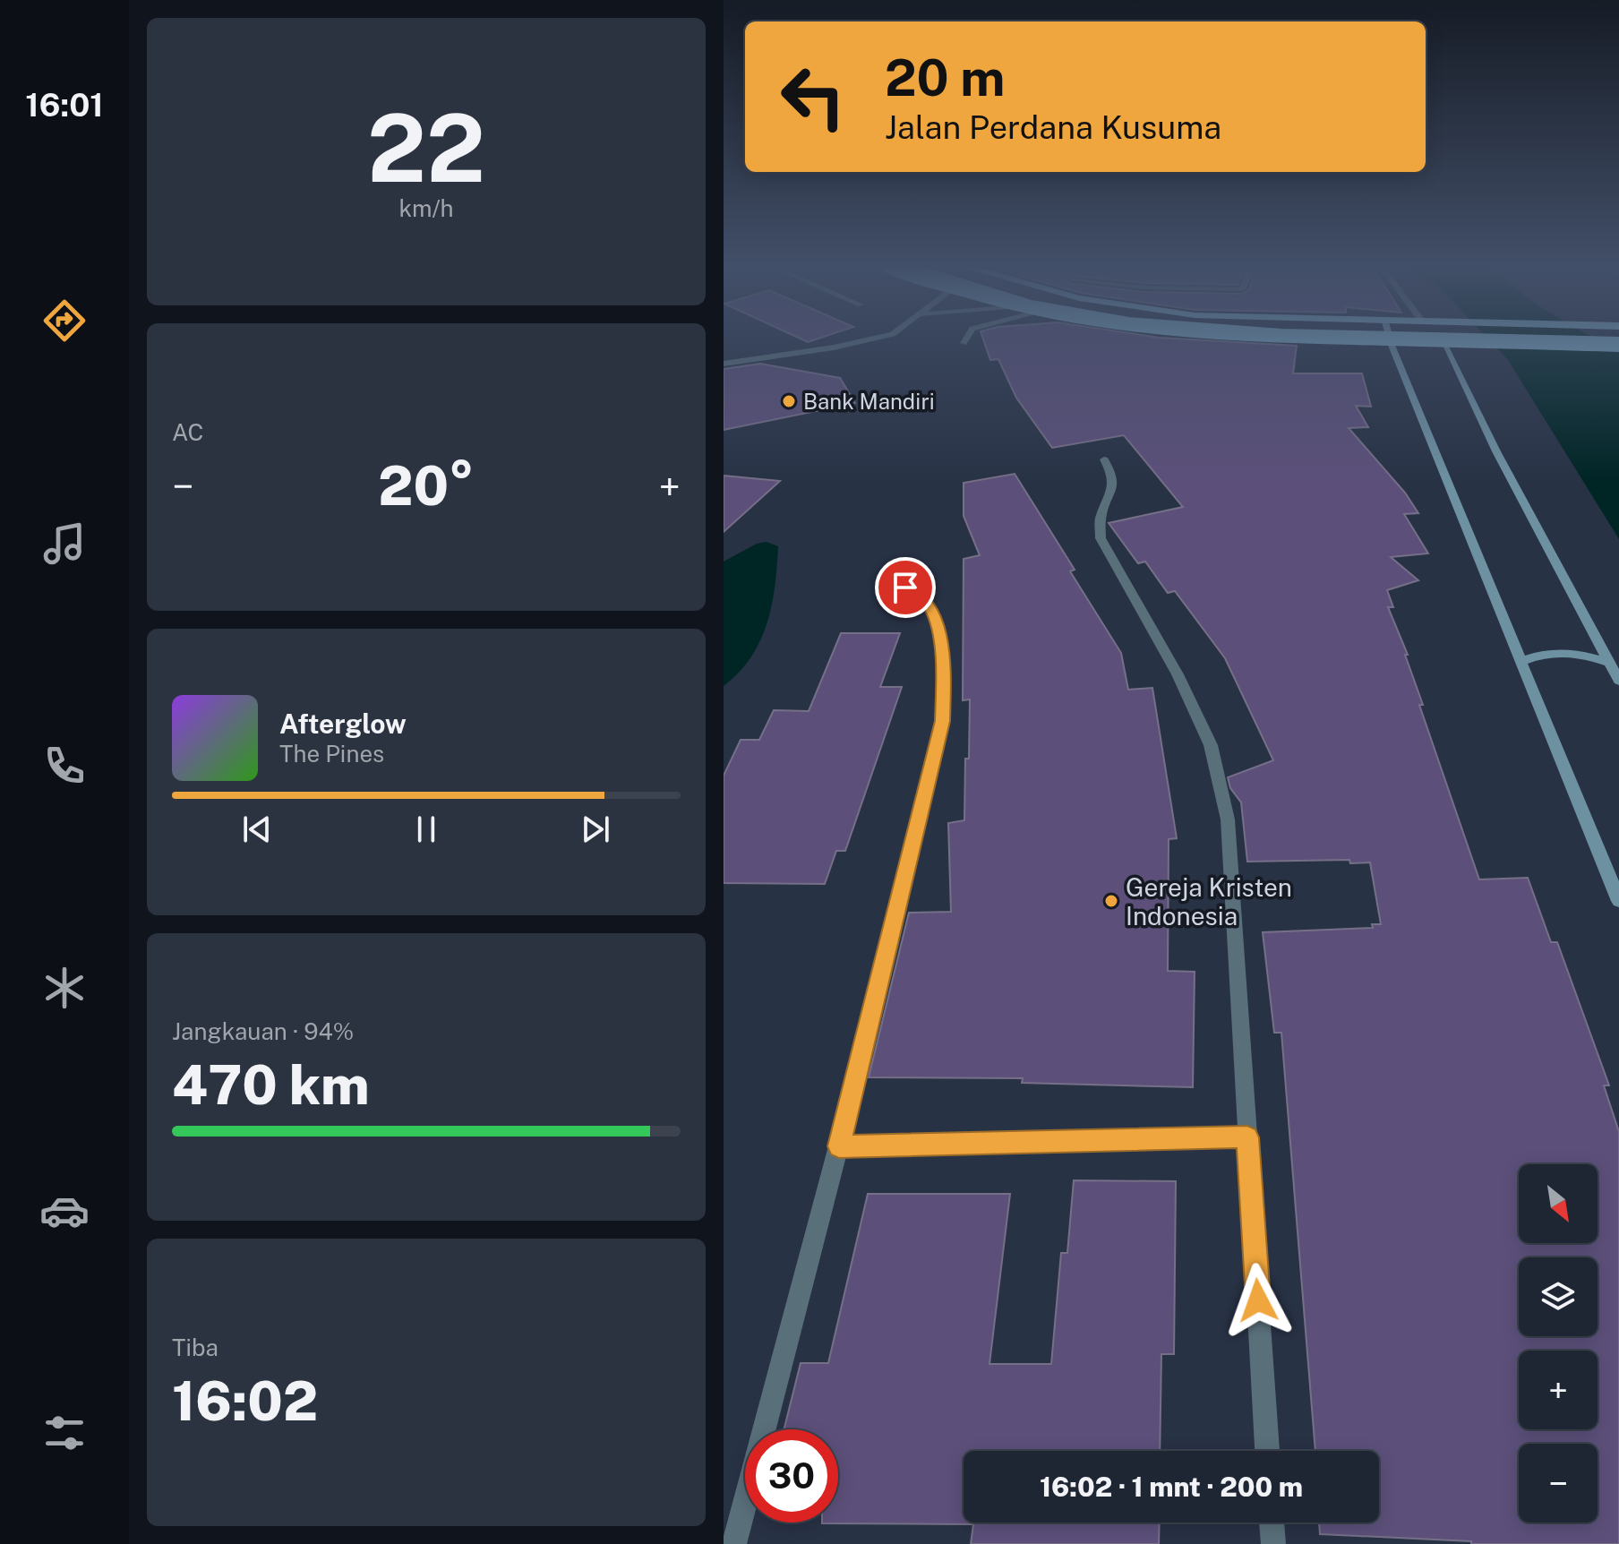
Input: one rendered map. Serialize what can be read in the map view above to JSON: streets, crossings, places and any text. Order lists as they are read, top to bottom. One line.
{"places":["Bank Mandiri","Gereja Kristen Indonesia"],"north":"bottom right","page":{"tabs":"16:01","tile":[["22","km/h"],"AC",["Jangkauan · 94%","470 km"],["Tiba","16:02"]],"turn":["20 m","Jalan Perdana Kusuma"],"heat":["−","20°","+"],"song":["Afterglow","The Pines"],"map_buttons":["+","−"],"limit":"30","trip":"16:02 · 1 mnt · 200 m"}}
